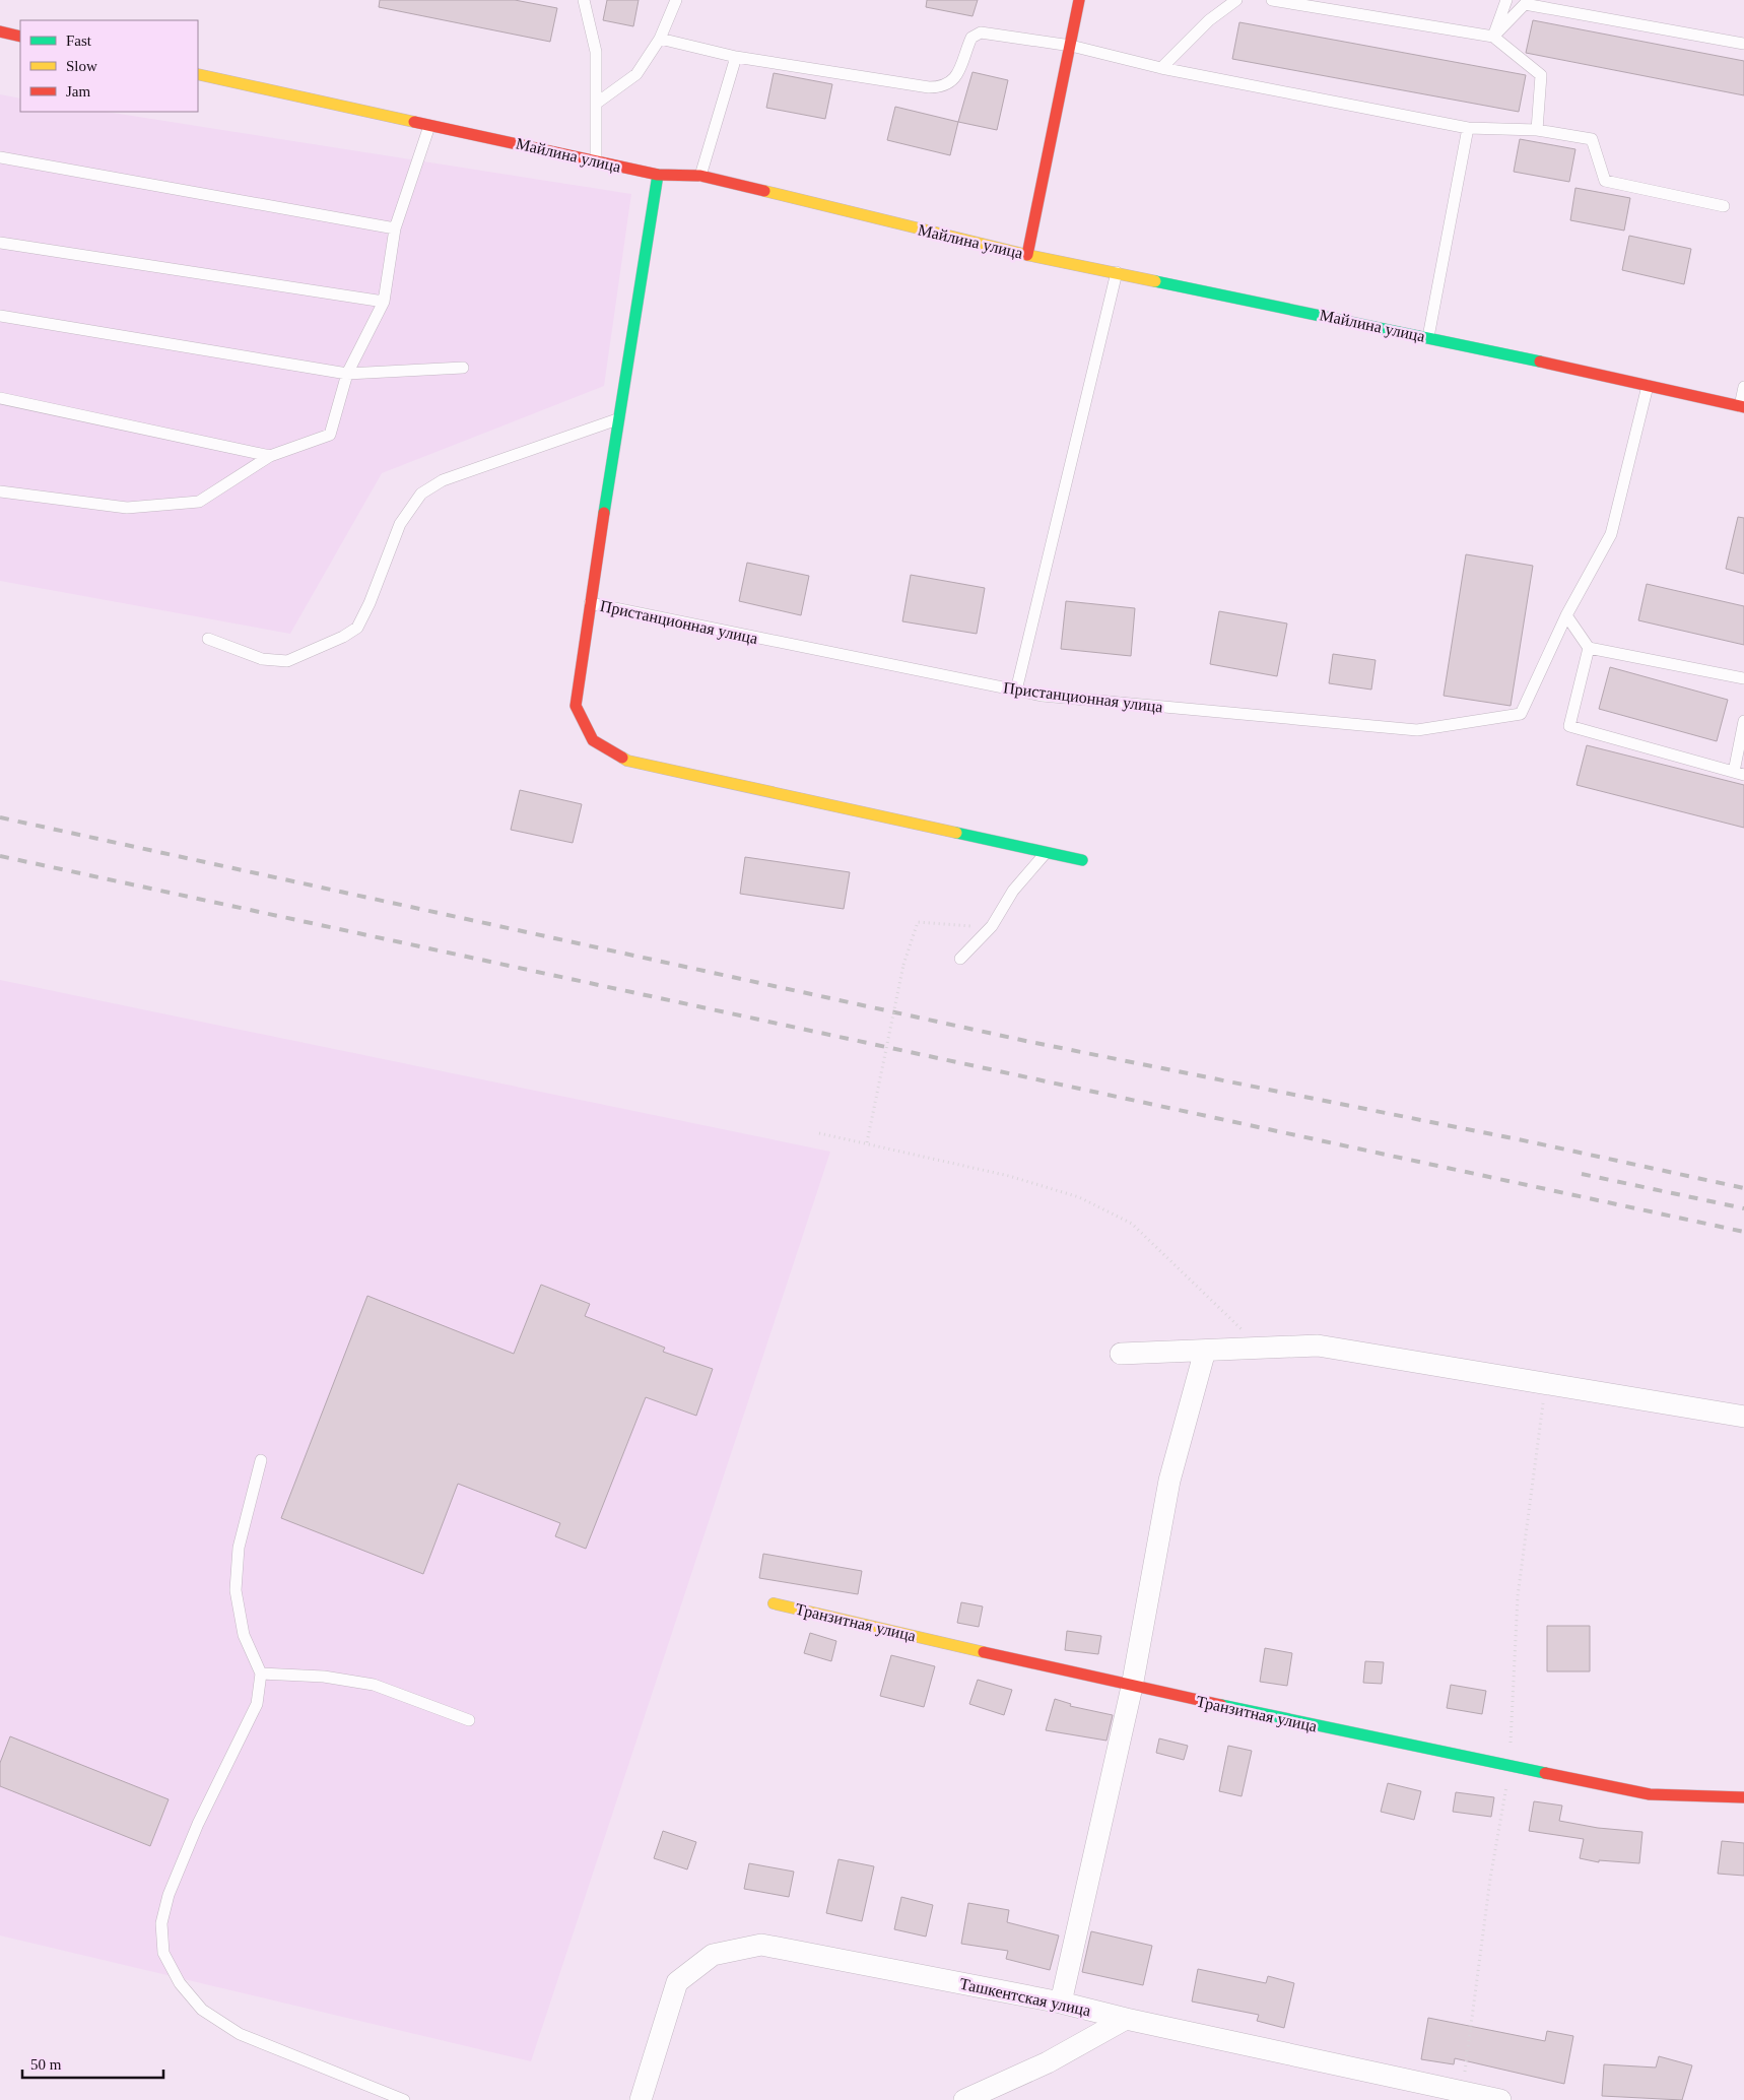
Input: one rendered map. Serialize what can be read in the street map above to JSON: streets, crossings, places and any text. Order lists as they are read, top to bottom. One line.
{"streets":{"street":["Майлина улица","Транзитная улица","Ташкентская улица"],"lane":["Пристанционная улица"]},"legend":["Fast","Slow","Jam"],"scale_bar":"50 m"}
